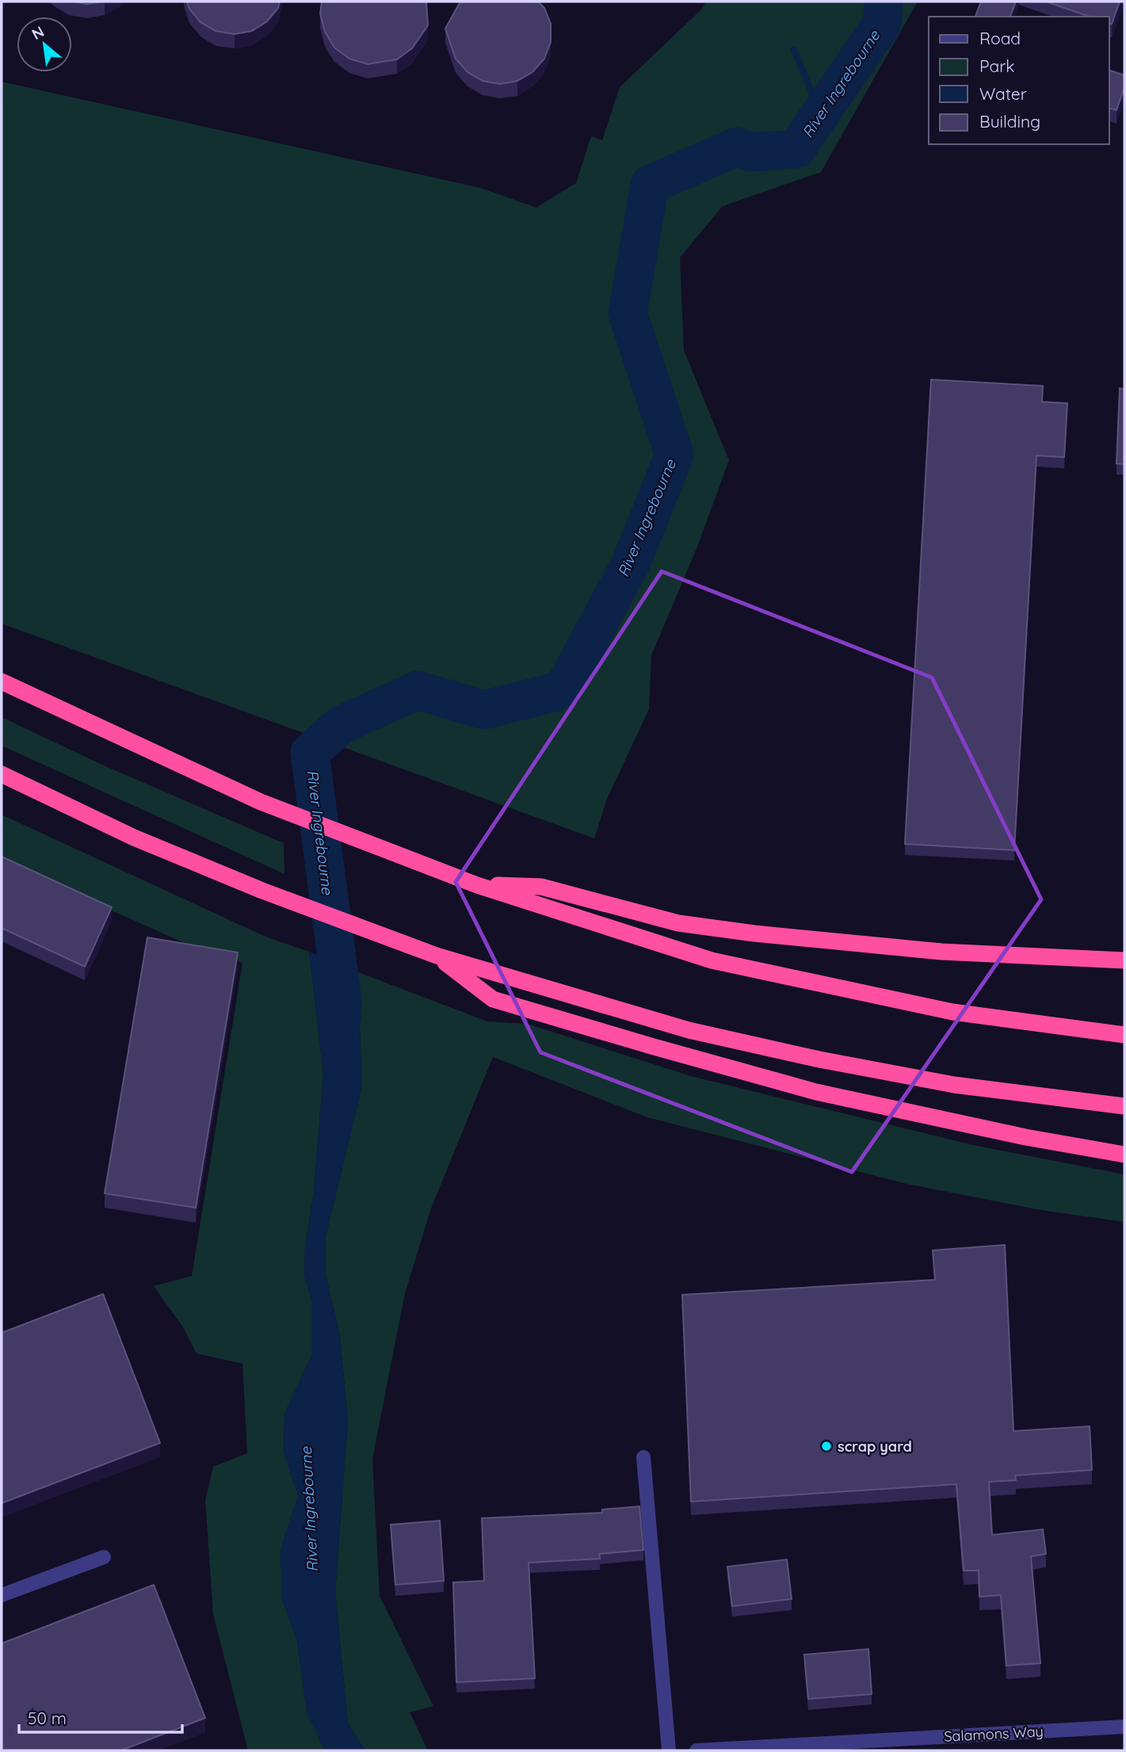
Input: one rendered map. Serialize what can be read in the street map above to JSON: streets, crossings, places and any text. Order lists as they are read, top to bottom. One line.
{"streets":{"street":["Salamons Way"]},"water":["River Ingrebourne"],"places":["scrap yard"],"legend":["Road","Park","Water","Building"],"scale_bar":"50 m","north":"top left"}
